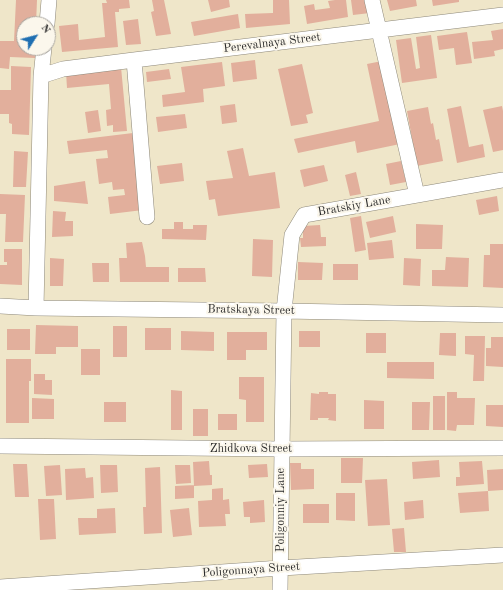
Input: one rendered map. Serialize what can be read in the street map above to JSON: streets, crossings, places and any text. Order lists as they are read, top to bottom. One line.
{"streets":{"street":["Perevalnaya Street","Bratskiy Lane","Bratskaya Street","Zhidkova Street","Poligonniy Lane","Poligonnaya Street"]},"crossings":[["Bratskiy Lane","Bratskaya Street"],["Bratskiy Lane","Poligonniy Lane"],["Bratskaya Street","Poligonniy Lane"],["Zhidkova Street","Poligonniy Lane"],["Poligonniy Lane","Poligonnaya Street"]],"north":"top right"}
